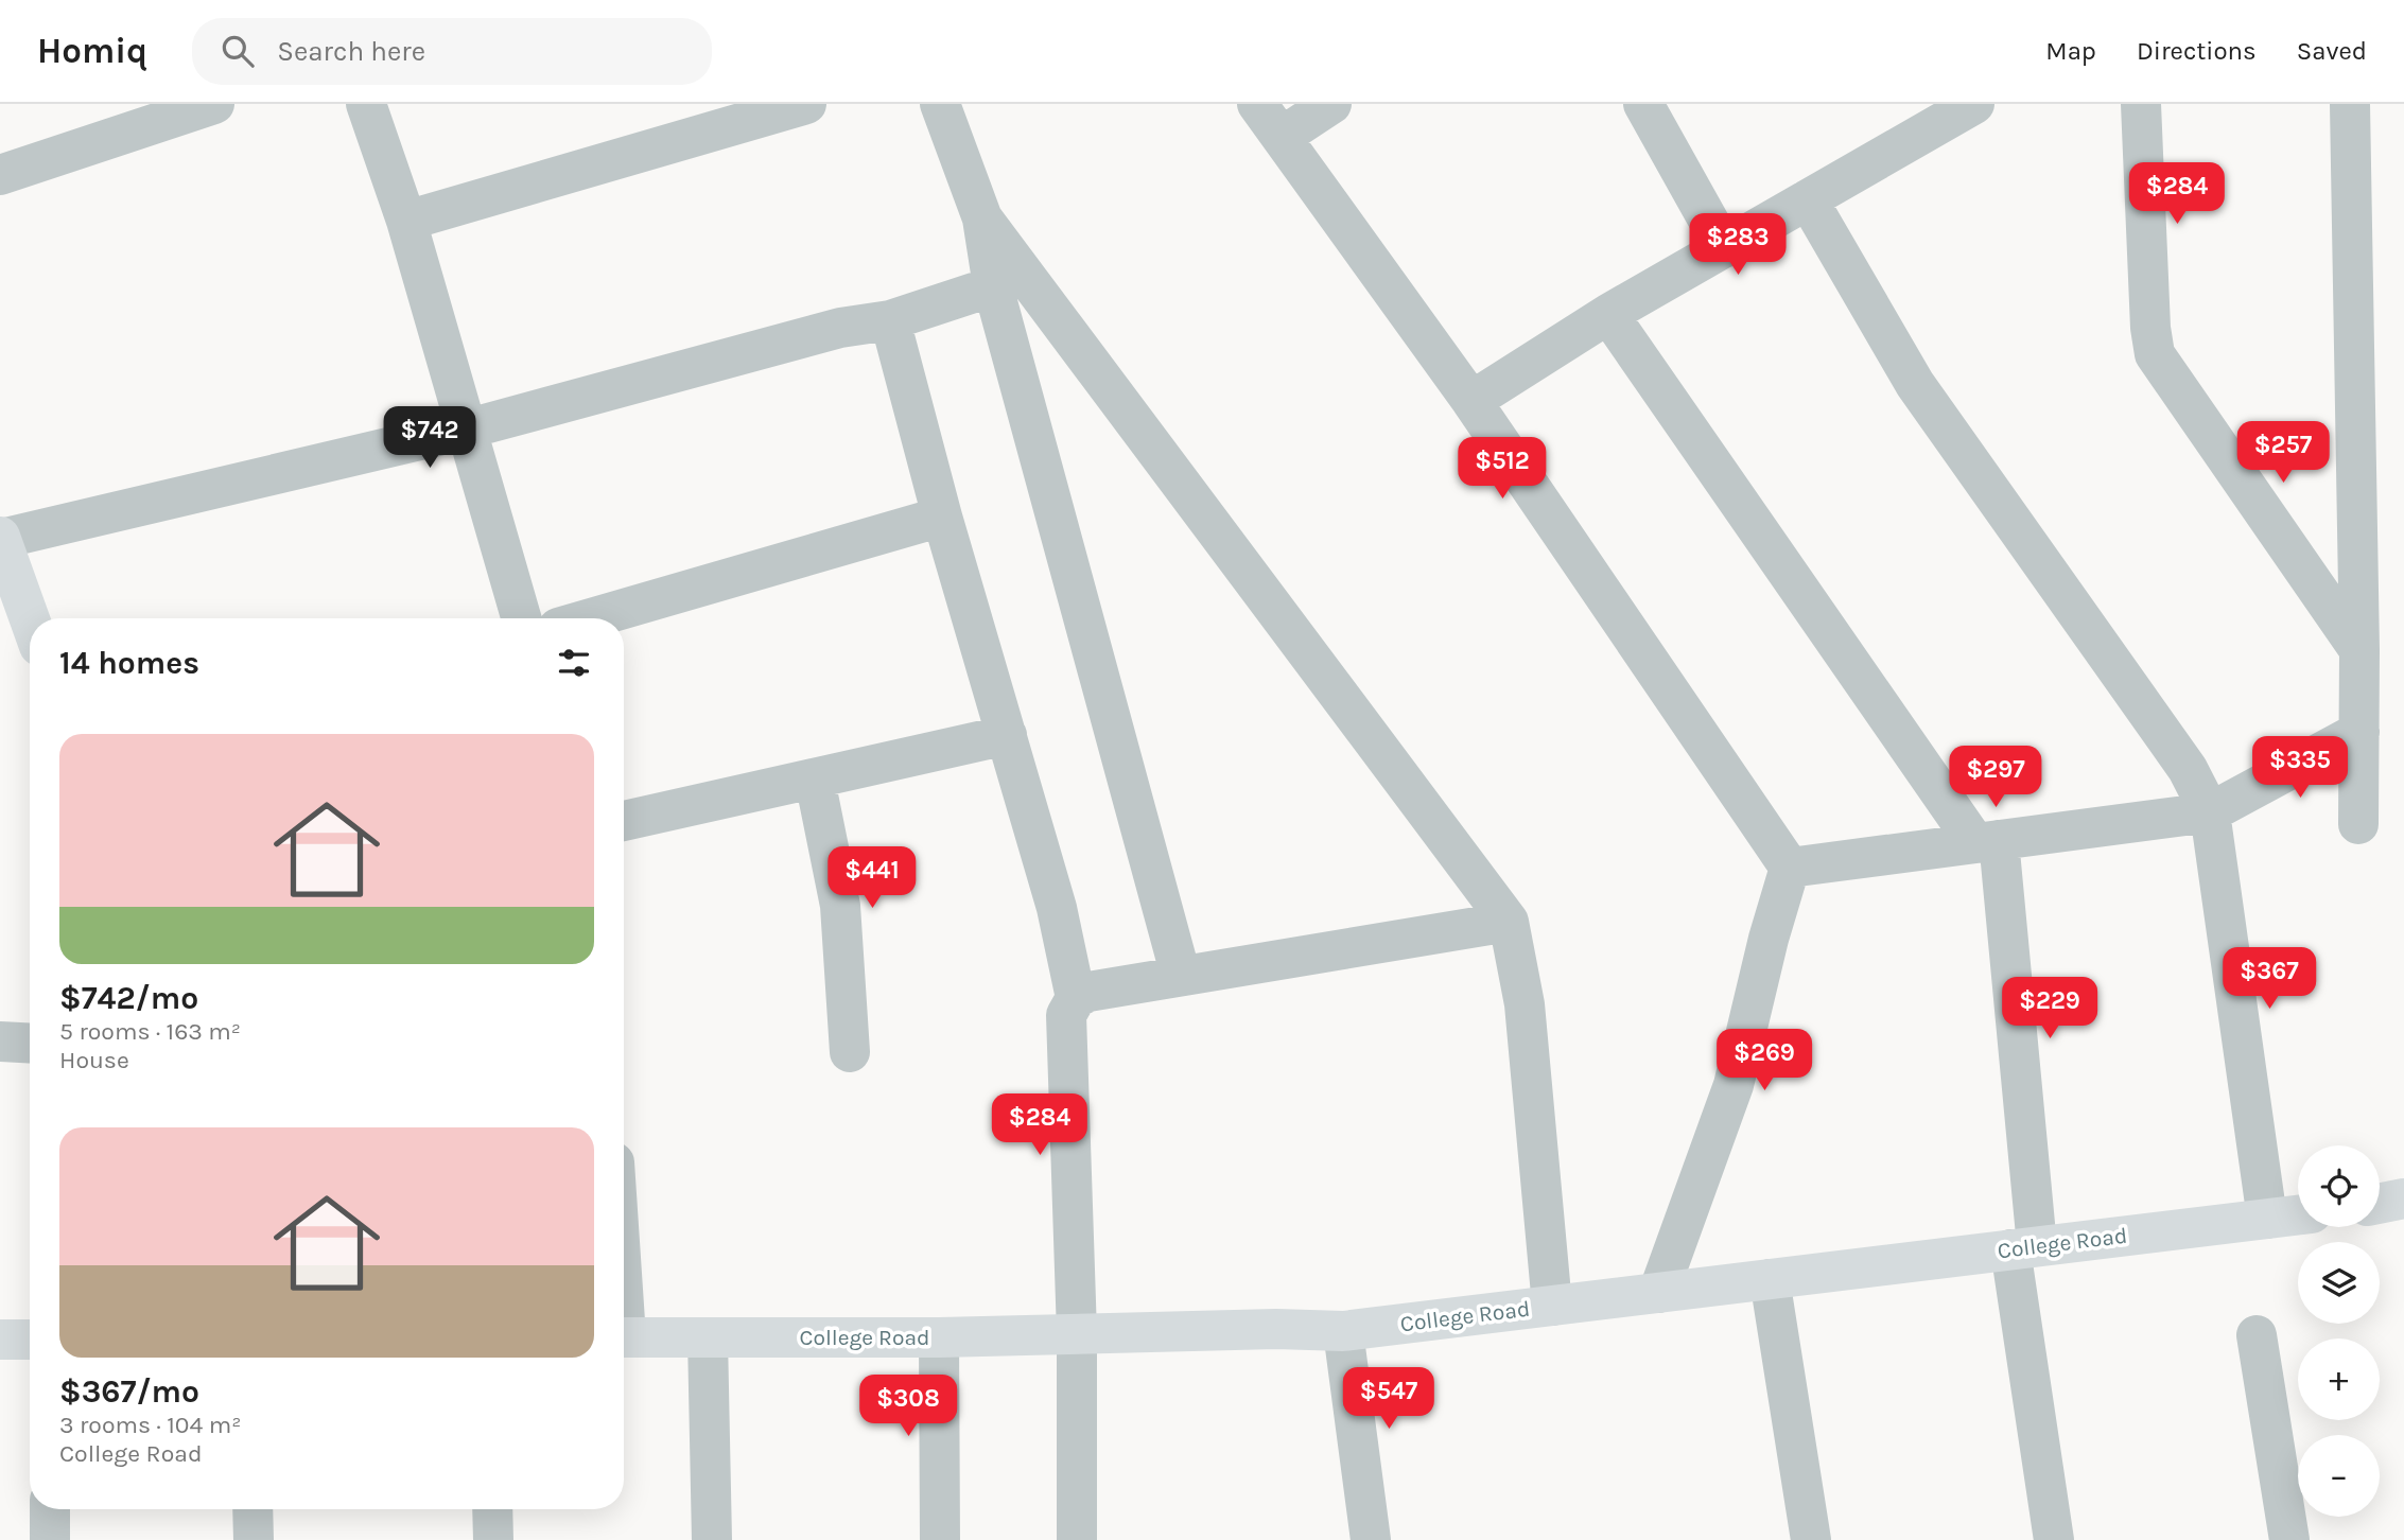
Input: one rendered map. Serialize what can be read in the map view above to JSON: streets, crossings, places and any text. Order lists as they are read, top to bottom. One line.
{"streets":{"main road":["College Road"]},"page":{"header":"Homiq","search":"Search here","nav":["Map","Directions","Saved"],"price":["$284","$283","$742","$257","$512","$335","$297","$441","$367","$229","$269","$284","$547","$308"],"heading":"14 homes","list":[{"name":"$742/mo","note":"5 rooms · 163 m² · House"},{"name":"$367/mo","note":"3 rooms · 104 m² · College Road"}],"map_buttons":["+","−"]}}
